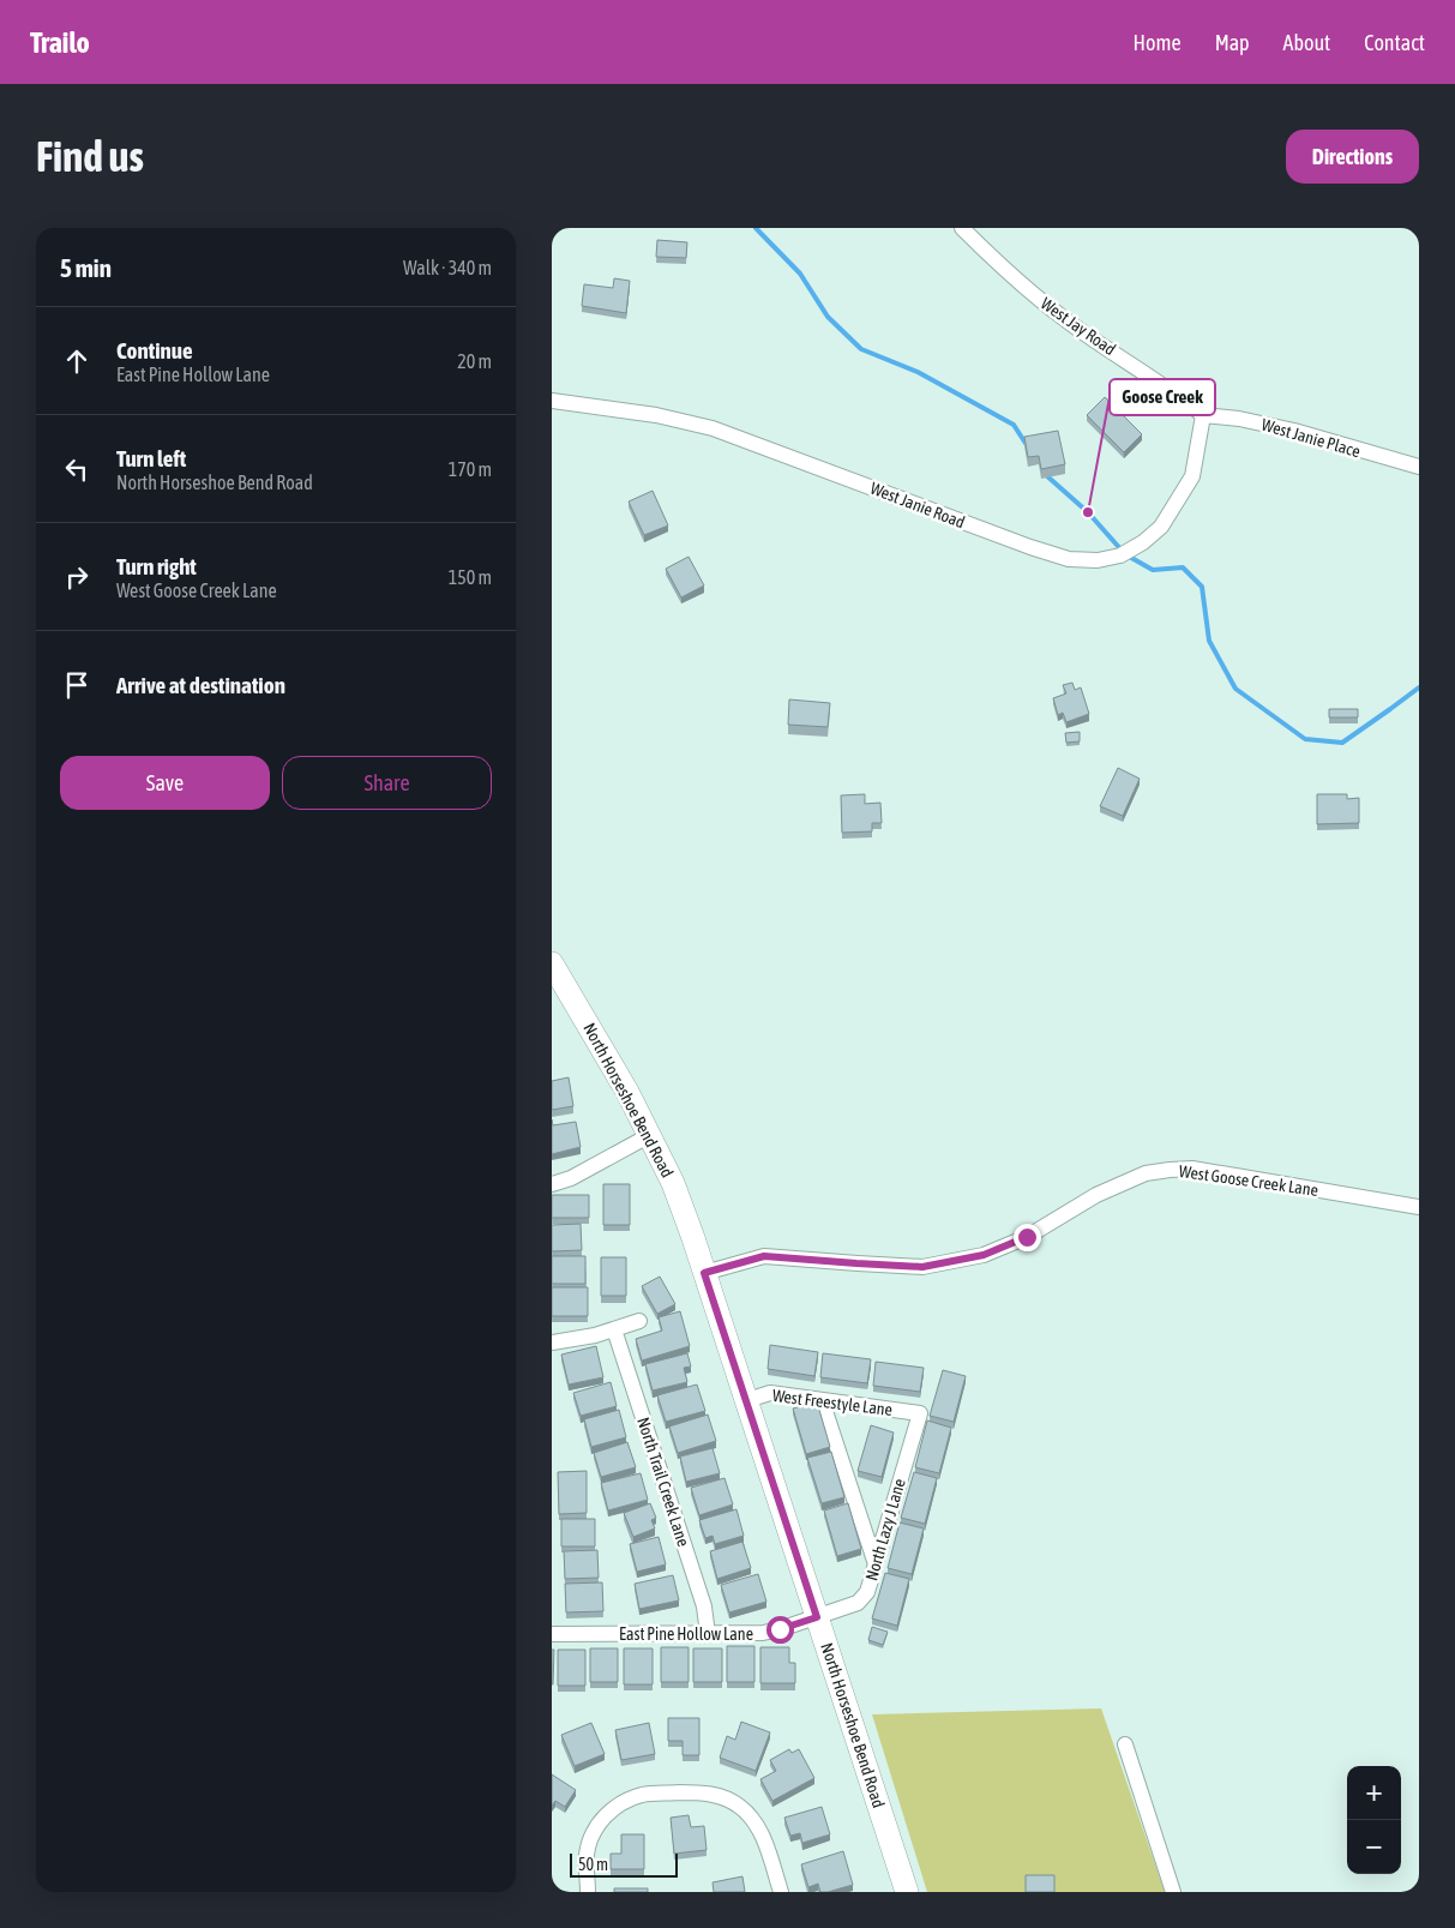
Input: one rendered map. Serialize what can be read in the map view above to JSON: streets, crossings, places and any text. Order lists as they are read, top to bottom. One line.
{"streets":{"street":["West Jay Road","West Janie Place","West Janie Road","North Horseshoe Bend Road","West Goose Creek Lane","West Freestyle Lane","North Trail Creek Lane","North Lazy J Lane","East Pine Hollow Lane"]},"crossings":[["West Jay Road","West Janie Place"],["West Jay Road","West Janie Road"],["West Janie Place","West Janie Road"],["North Horseshoe Bend Road","West Goose Creek Lane"],["North Horseshoe Bend Road","West Freestyle Lane"],["North Horseshoe Bend Road","North Lazy J Lane"],["North Horseshoe Bend Road","East Pine Hollow Lane"],["West Freestyle Lane","North Lazy J Lane"],["North Trail Creek Lane","East Pine Hollow Lane"],["North Lazy J Lane","East Pine Hollow Lane"]],"places":["Goose Creek"],"scale_bar":"50 m","page":{"header":"Trailo","nav":["Home","Map","About","Contact"],"buttons":["Directions",["Save","Share"]],"title":"Find us","heading":["5 min","Walk · 340 m"],"list":[["Continue","East Pine Hollow Lane","20 m"],["Turn left","North Horseshoe Bend Road","170 m"],["Turn right","West Goose Creek Lane","150 m"],"Arrive at destination"],"map_buttons":["+","−"],"scale":"50 m"}}
